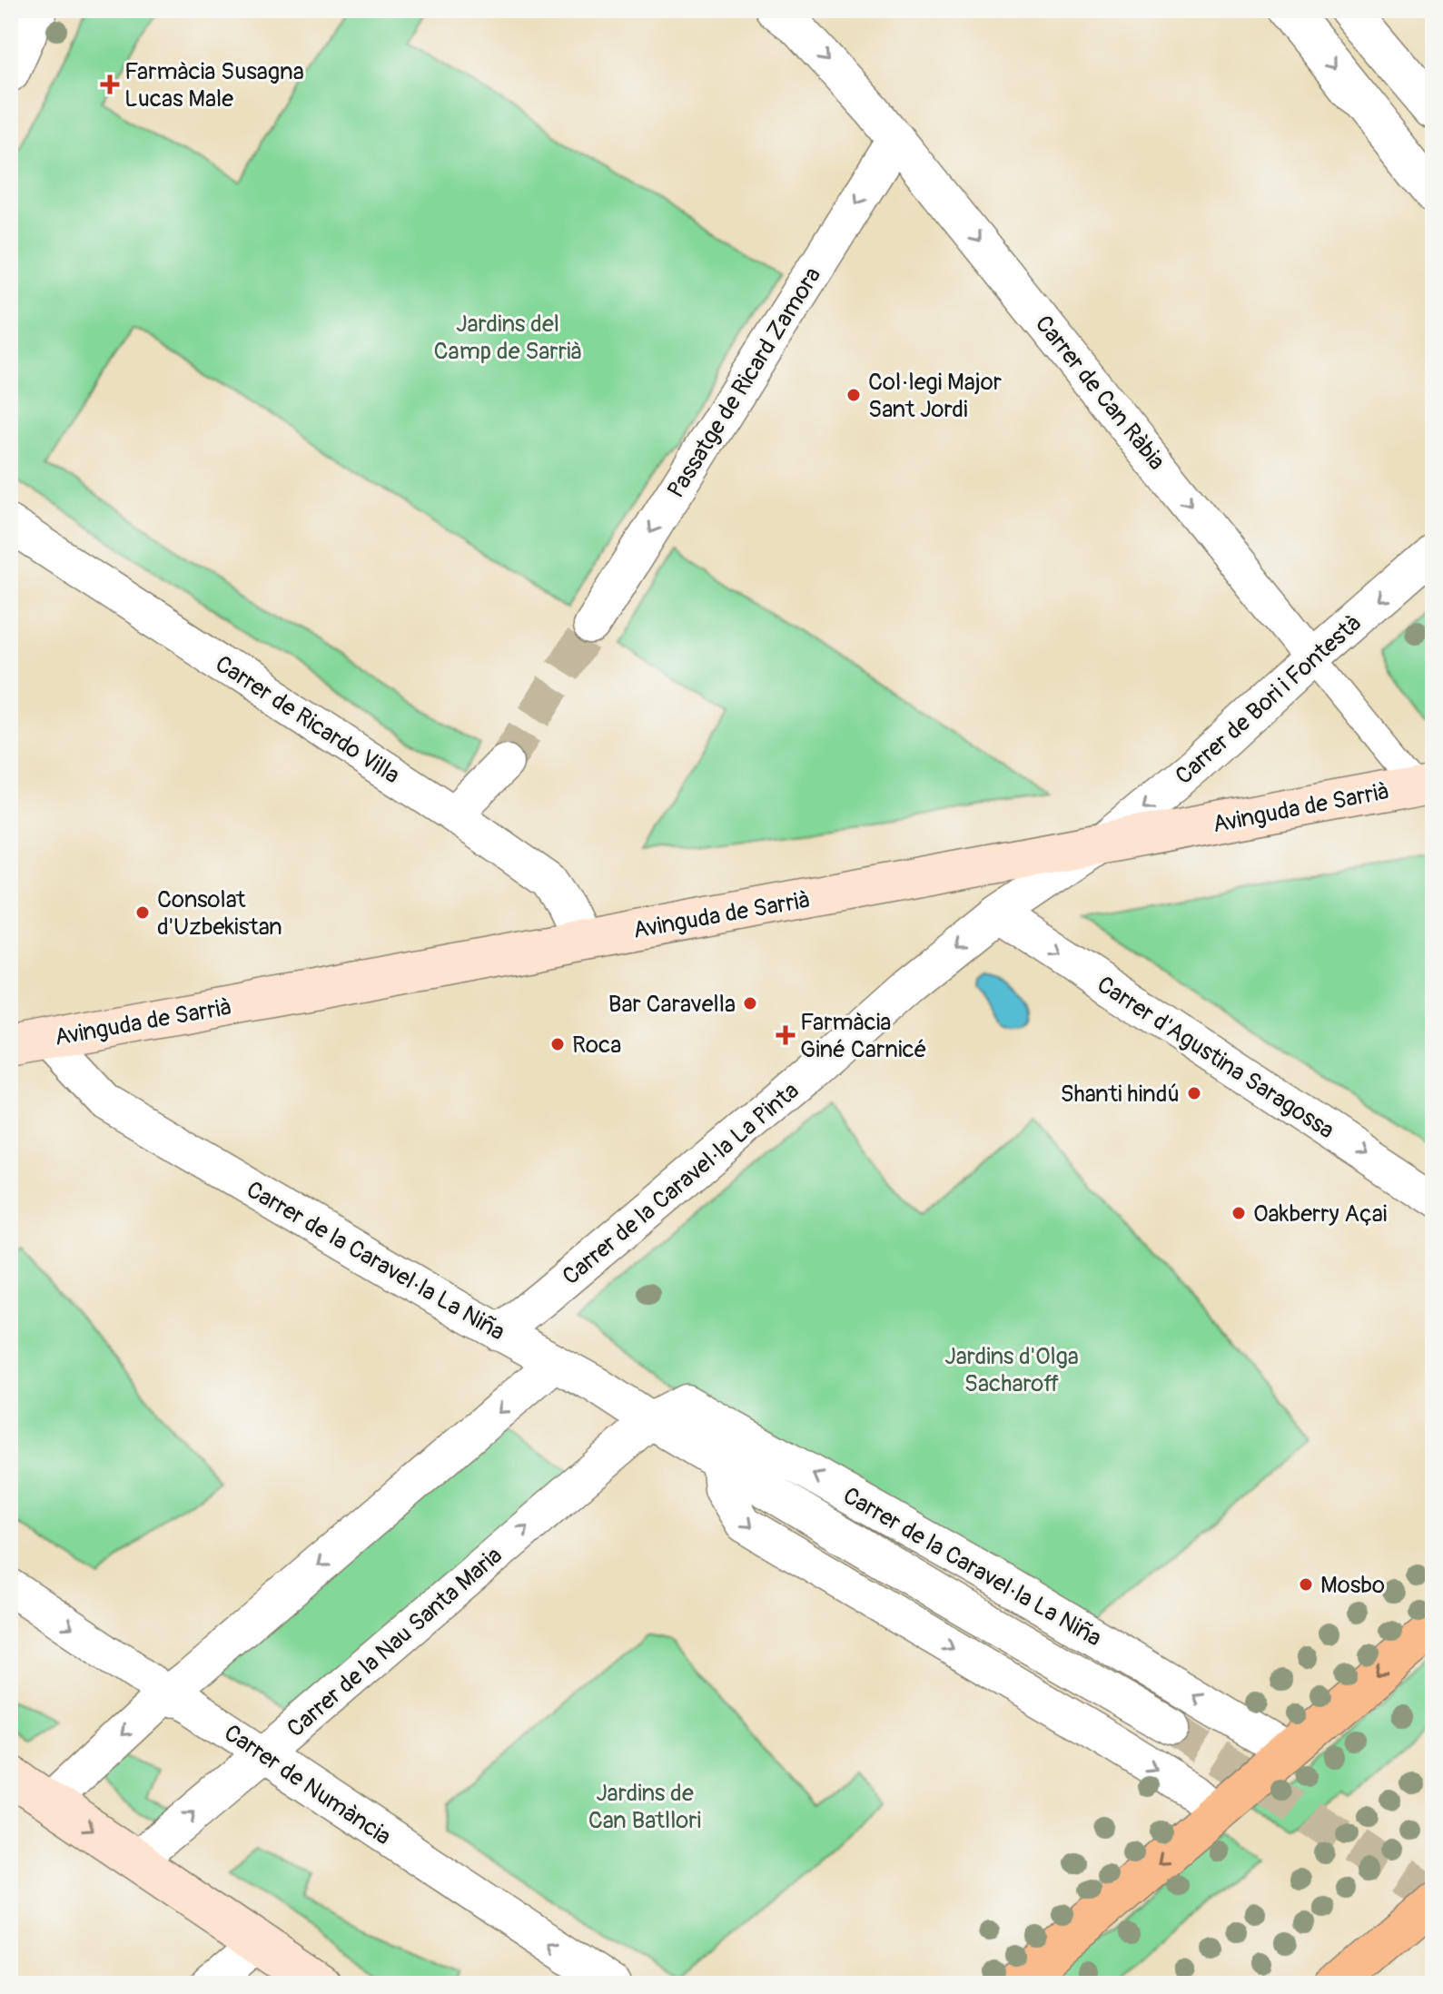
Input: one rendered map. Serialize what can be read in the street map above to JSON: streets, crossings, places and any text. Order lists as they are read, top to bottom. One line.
{"streets":{"main road":["Avinguda de Sarrià"],"street":["Passatge de Ricard Zamora","Carrer de Can Ràbia","Carrer de Bori i Fontestà","Carrer de Ricardo Villa","Carrer d'Agustina Saragossa","Carrer de la Caravel·la La Pinta","Carrer de la Caravel·la La Niña","Carrer de la Nau Santa Maria","Carrer de Numància"]},"crossings":[["Passatge de Ricard Zamora","Carrer de Can Ràbia"],["Carrer de Can Ràbia","Carrer de Bori i Fontestà"],["Carrer de Can Ràbia","Avinguda de Sarrià"],["Carrer de Bori i Fontestà","Avinguda de Sarrià"],["Carrer de Bori i Fontestà","Carrer de la Caravel·la La Pinta"],["Carrer de Ricardo Villa","Avinguda de Sarrià"],["Avinguda de Sarrià","Carrer de la Caravel·la La Pinta"],["Avinguda de Sarrià","Carrer de la Caravel·la La Niña"],["Carrer d'Agustina Saragossa","Carrer de la Caravel·la La Pinta"],["Carrer de la Caravel·la La Pinta","Carrer de la Caravel·la La Niña"],["Carrer de la Caravel·la La Niña","Carrer de la Nau Santa Maria"],["Carrer de la Nau Santa Maria","Carrer de Numància"]],"one_way":["Passatge de Ricard Zamora","Carrer de Can Ràbia","Carrer de Bori i Fontestà","Carrer d'Agustina Saragossa","Carrer de la Caravel·la La Pinta","Carrer de Numància"],"parks":["Jardins del Camp de Sarrià","Jardins d'Olga Sacharoff","Jardins de Can Batllori"],"places":{"health":["Farmàcia Susagna Lucas Male","Farmàcia Giné Carnicé"],"other":["Col·legi Major Sant Jordi","Consolat d'Uzbekistan","Bar Caravella","Roca","Shanti hindú","Oakberry Açai","Mosbo"]}}
